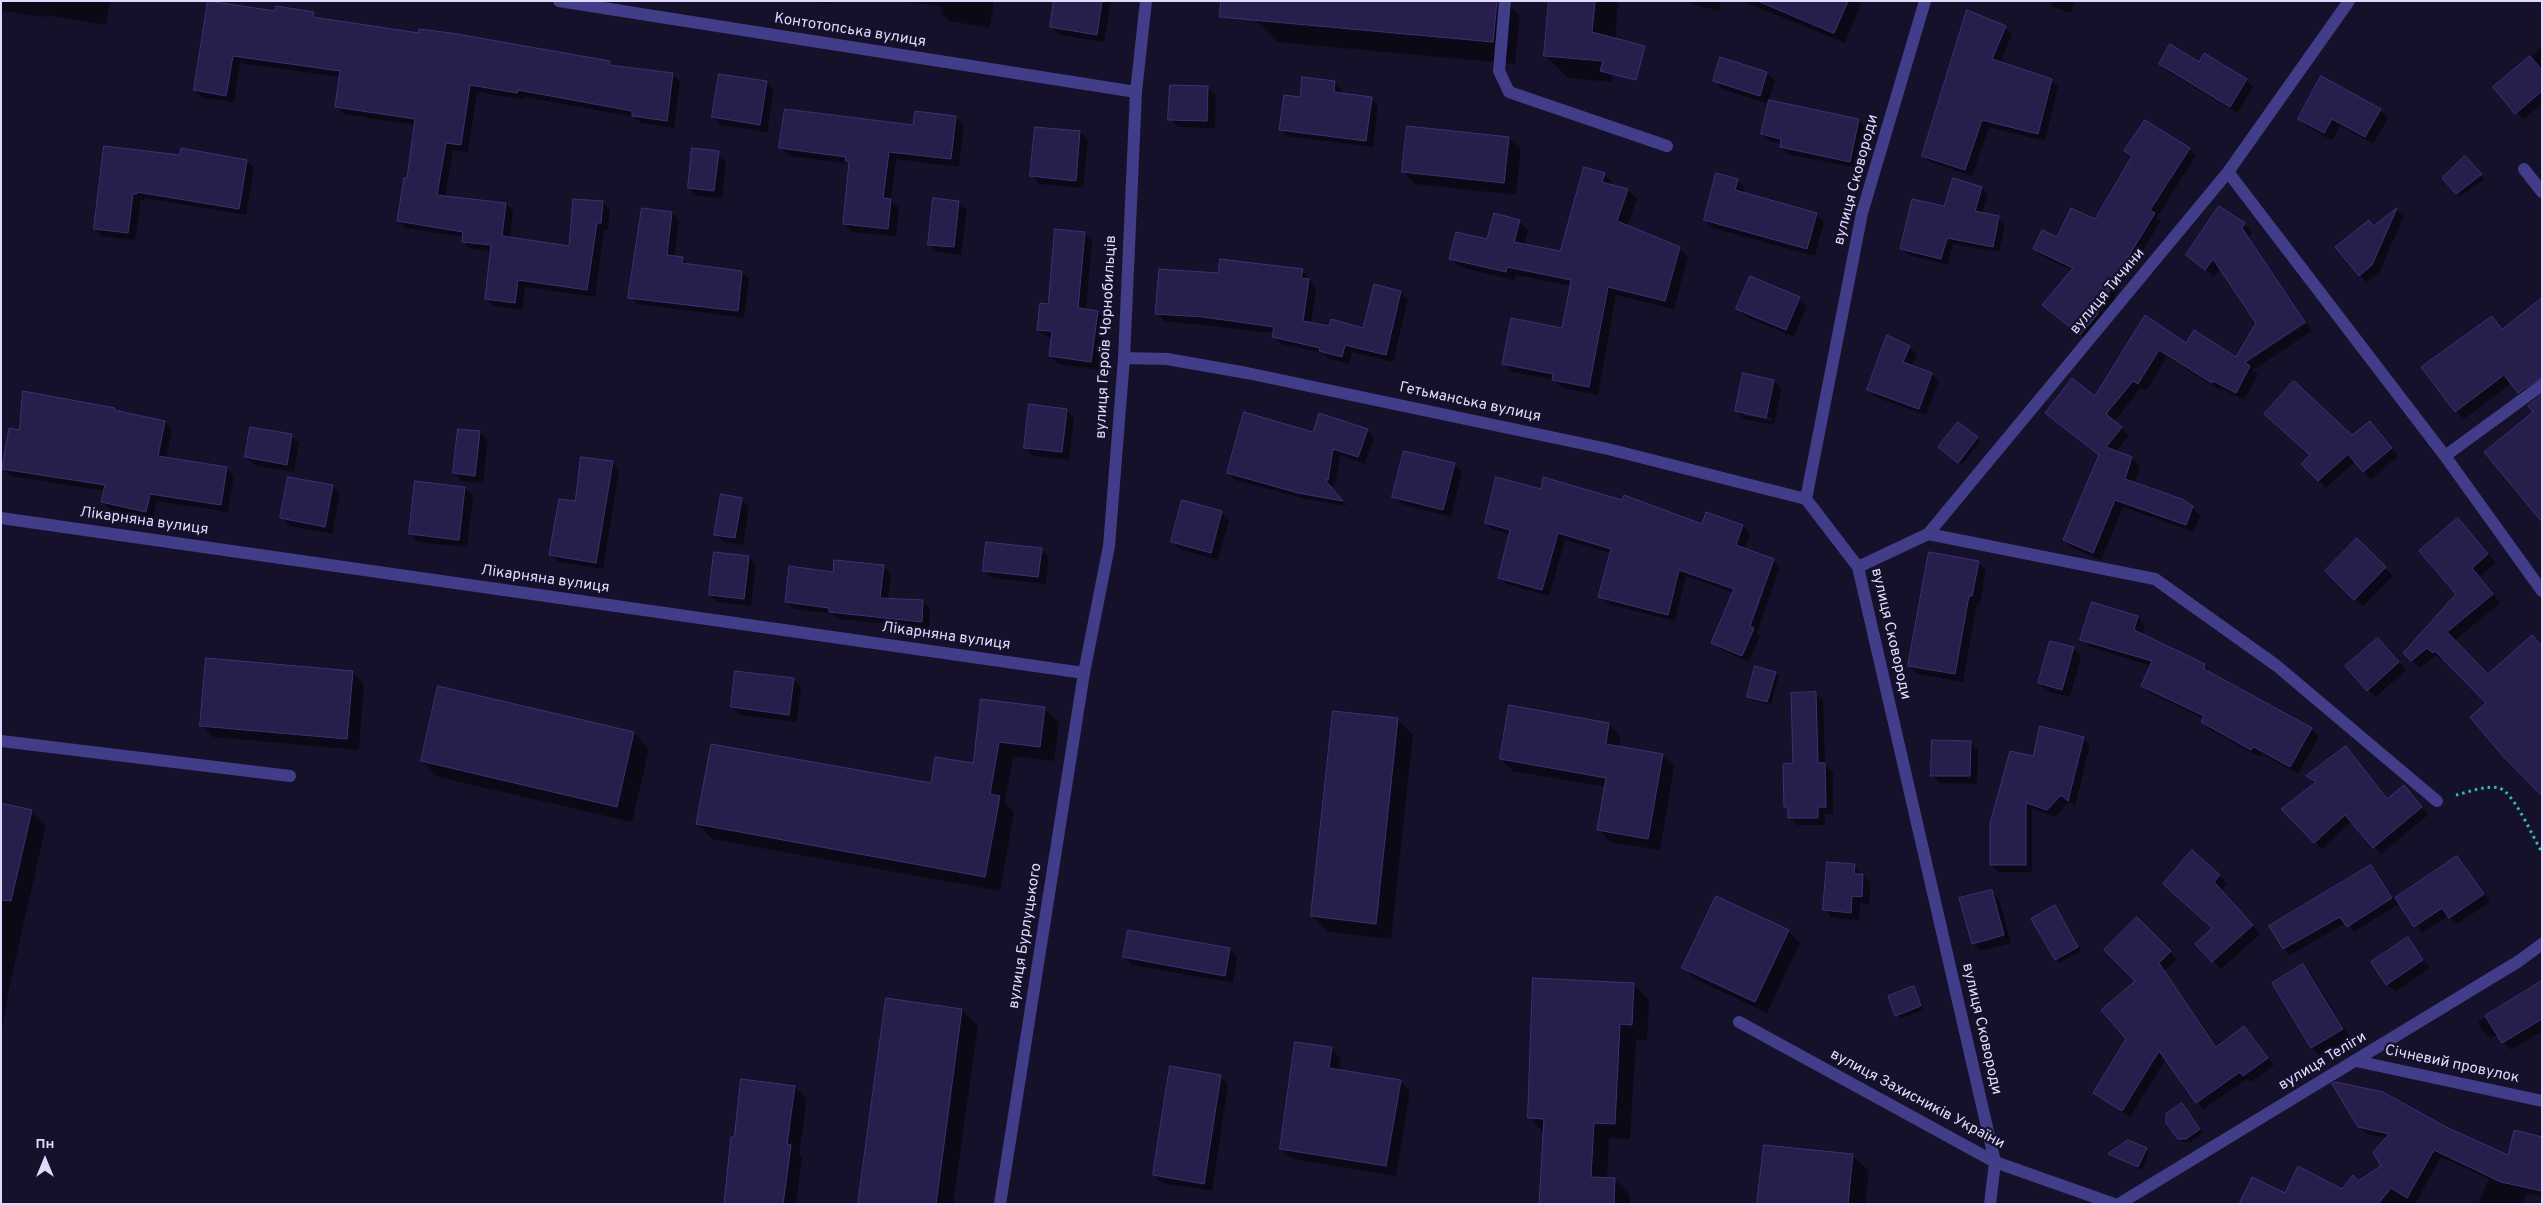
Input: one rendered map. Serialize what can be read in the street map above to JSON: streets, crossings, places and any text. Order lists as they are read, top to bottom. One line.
{"streets":{"street":["Контотопська вулиця","вулиця Сковороди","вулиця Тичини","вулиця Героїв Чорнобильців","Гетьманська вулиця","Лікарняна вулиця","вулиця Бурлуцького","вулиця Теліги","Січневий провулок","вулиця Захисників України"]},"crossings":[["Контотопська вулиця","вулиця Героїв Чорнобильців"],["вулиця Сковороди","вулиця Тичини"],["вулиця Сковороди","Гетьманська вулиця"],["вулиця Сковороди","вулиця Захисників України"],["вулиця Героїв Чорнобильців","Гетьманська вулиця"],["вулиця Героїв Чорнобильців","Лікарняна вулиця"],["вулиця Героїв Чорнобильців","вулиця Бурлуцького"],["Лікарняна вулиця","вулиця Бурлуцького"],["вулиця Теліги","Січневий провулок"]],"north":"top"}
